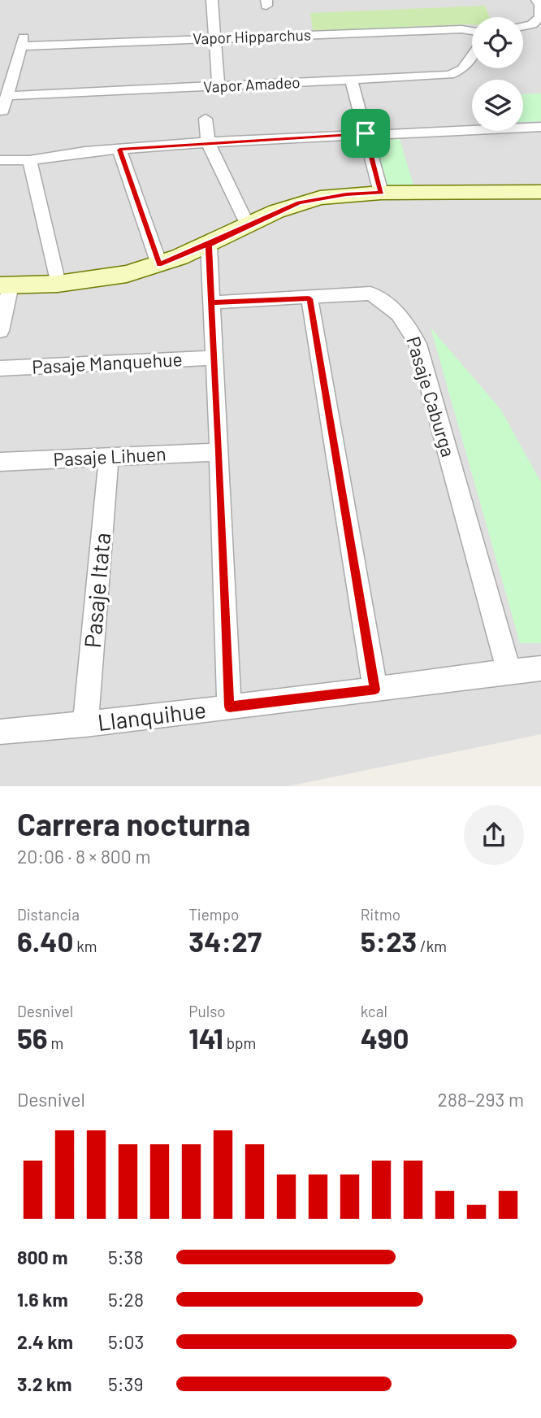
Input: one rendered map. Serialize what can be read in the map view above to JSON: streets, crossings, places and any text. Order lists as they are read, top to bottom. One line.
{"streets":{"street":["Vapor Hipparchus","Vapor Amadeo","Pasaje Manquehue","Pasaje Caburga","Pasaje Lihuen","Pasaje Itata","Llanquihue"]},"crossings":[["Vapor Hipparchus","Vapor Amadeo"],["Pasaje Caburga","Llanquihue"],["Pasaje Lihuen","Pasaje Itata"],["Pasaje Itata","Llanquihue"]],"page":{"heading":["Carrera nocturna","20:06 · 8 × 800 m"],"stats":[["Distancia","6.40 km"],["Tiempo","34:27"],["Ritmo","5:23 /km"],["Desnivel","56 m"],["Pulso","141 bpm"],["kcal","490"]],"chart":["Desnivel","288–293 m"],"list":[{"name":"800 m","note":"5:38"},{"name":"1.6 km","note":"5:28"},{"name":"2.4 km","note":"5:03"},{"name":"3.2 km","note":"5:39"}]}}
